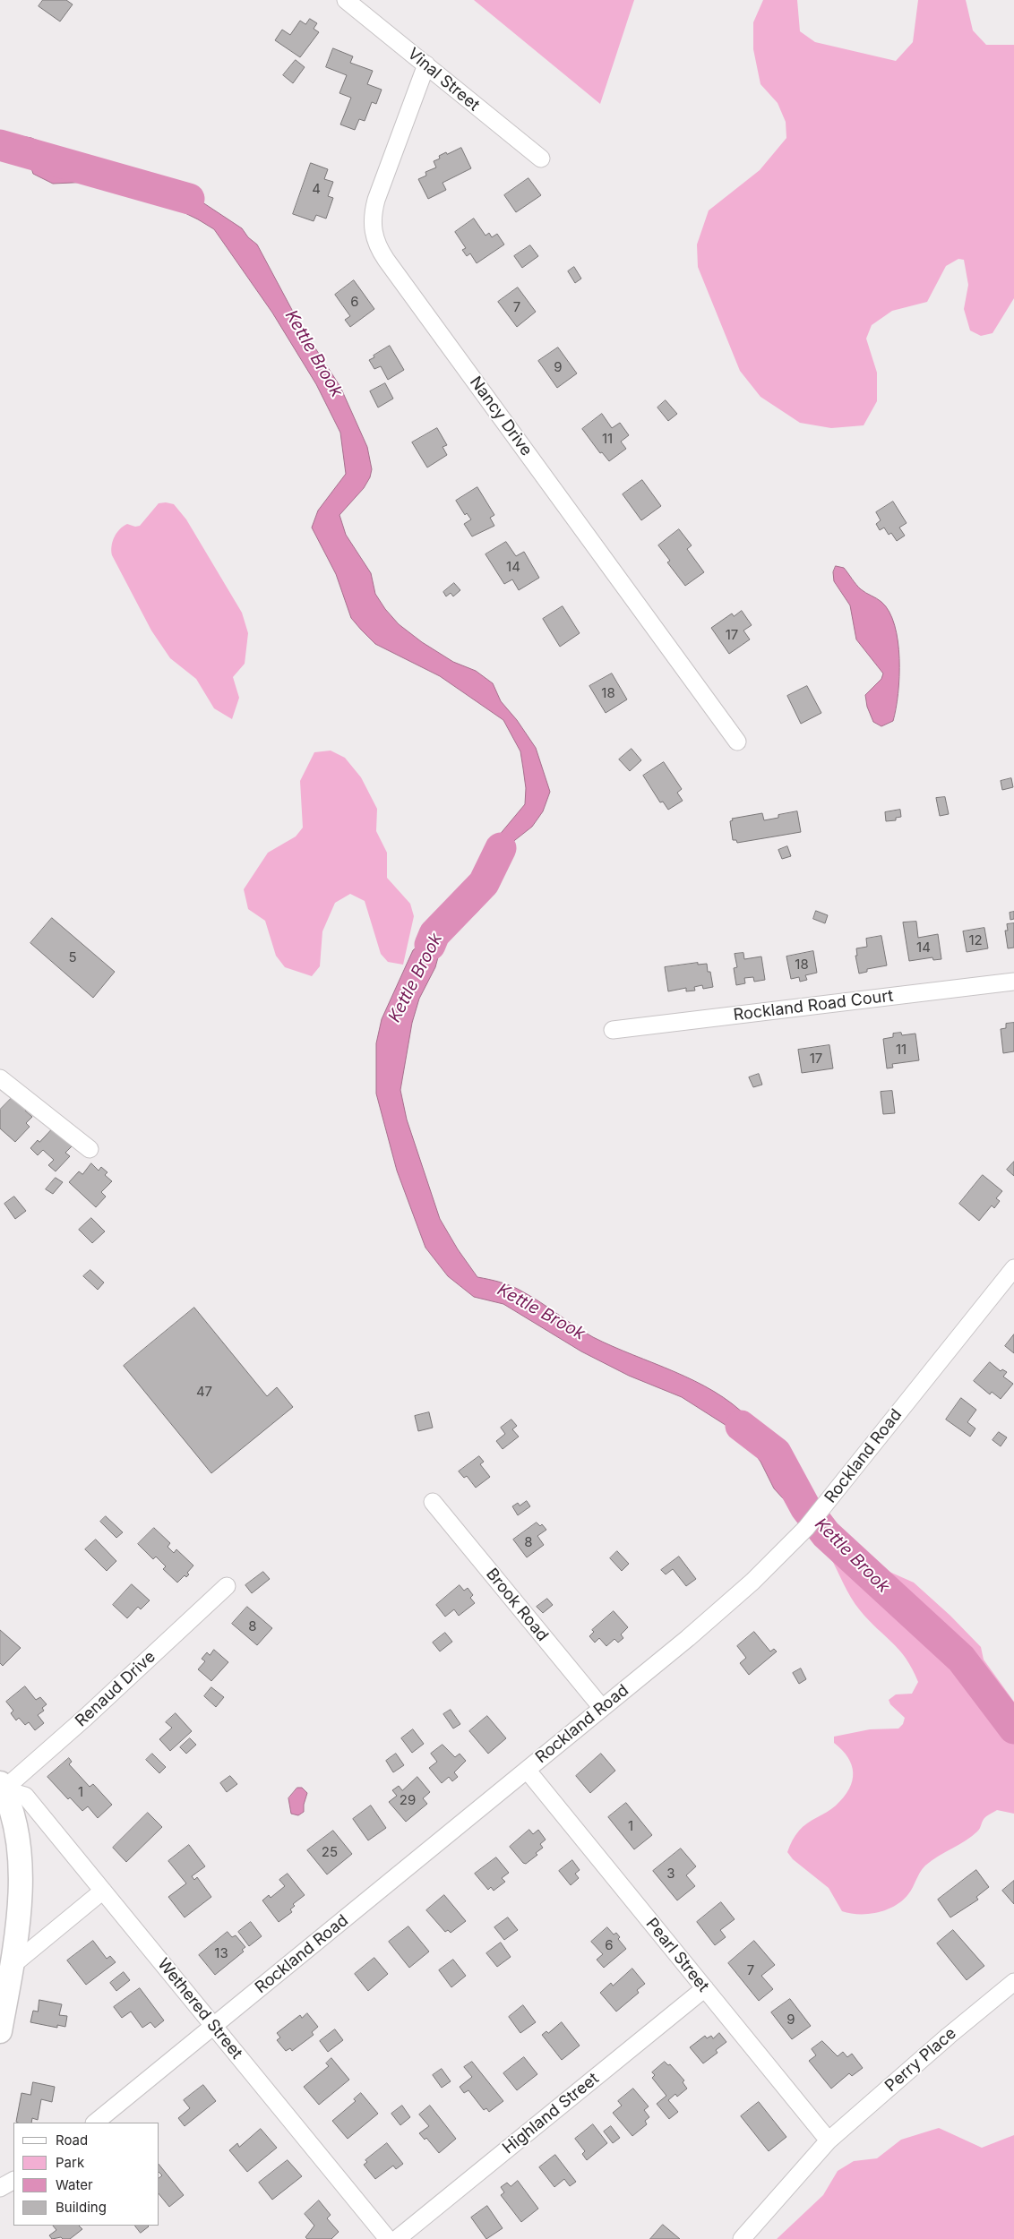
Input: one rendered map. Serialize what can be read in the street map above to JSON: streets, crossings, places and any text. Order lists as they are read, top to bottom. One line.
{"streets":{"street":["Vinal Street","Nancy Drive","Rockland Road Court","Rockland Road","Brook Road","Renaud Drive","Pearl Street","Wethered Street","Perry Place","Highland Street"]},"crossings":[["Vinal Street","Nancy Drive"],["Rockland Road","Brook Road"],["Rockland Road","Pearl Street"],["Rockland Road","Wethered Street"],["Renaud Drive","Wethered Street"],["Pearl Street","Perry Place"],["Pearl Street","Highland Street"]],"water":["Kettle Brook"],"house_numbers":["4","6","7","9","11","14","17","18","12","14","5","18","11","17","47","8","8","1","29","1","25","3","6","13","7","9"],"legend":["Road","Park","Water","Building"]}
